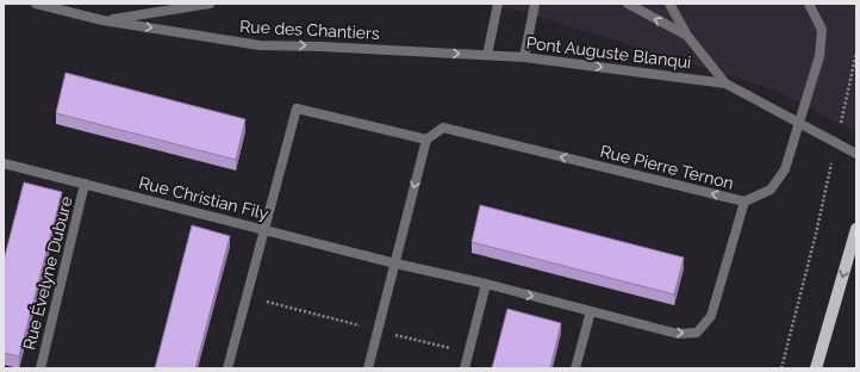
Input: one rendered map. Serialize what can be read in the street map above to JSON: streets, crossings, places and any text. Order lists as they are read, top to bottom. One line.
{"streets":{"street":["Rue des Chantiers","Pont Auguste Blanqui","Rue Pierre Ternon","Rue Christian Fily","Rue Évelyne Dubure"]},"crossings":[["Rue des Chantiers","Pont Auguste Blanqui"],["Rue Pierre Ternon","Rue Christian Fily"],["Rue Christian Fily","Rue Évelyne Dubure"]],"one_way":["Rue des Chantiers"]}
